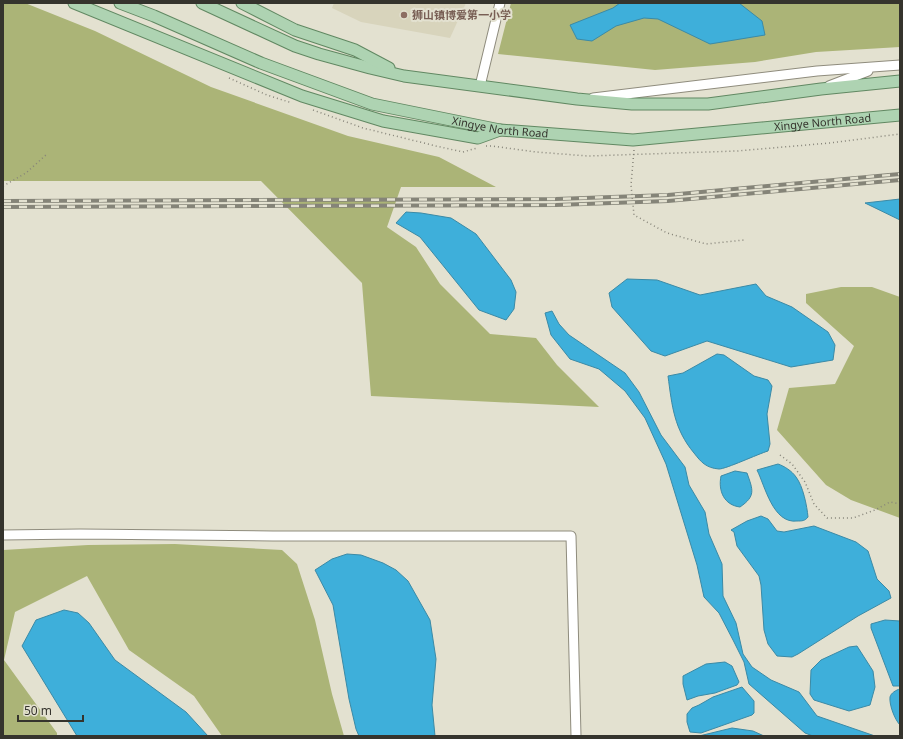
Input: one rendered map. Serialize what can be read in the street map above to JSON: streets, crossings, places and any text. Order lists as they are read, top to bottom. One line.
{"streets":{"main road":["Xingye North Road"]},"places":["狮山镇博爱第一小学"],"scale_bar":"50 m"}
